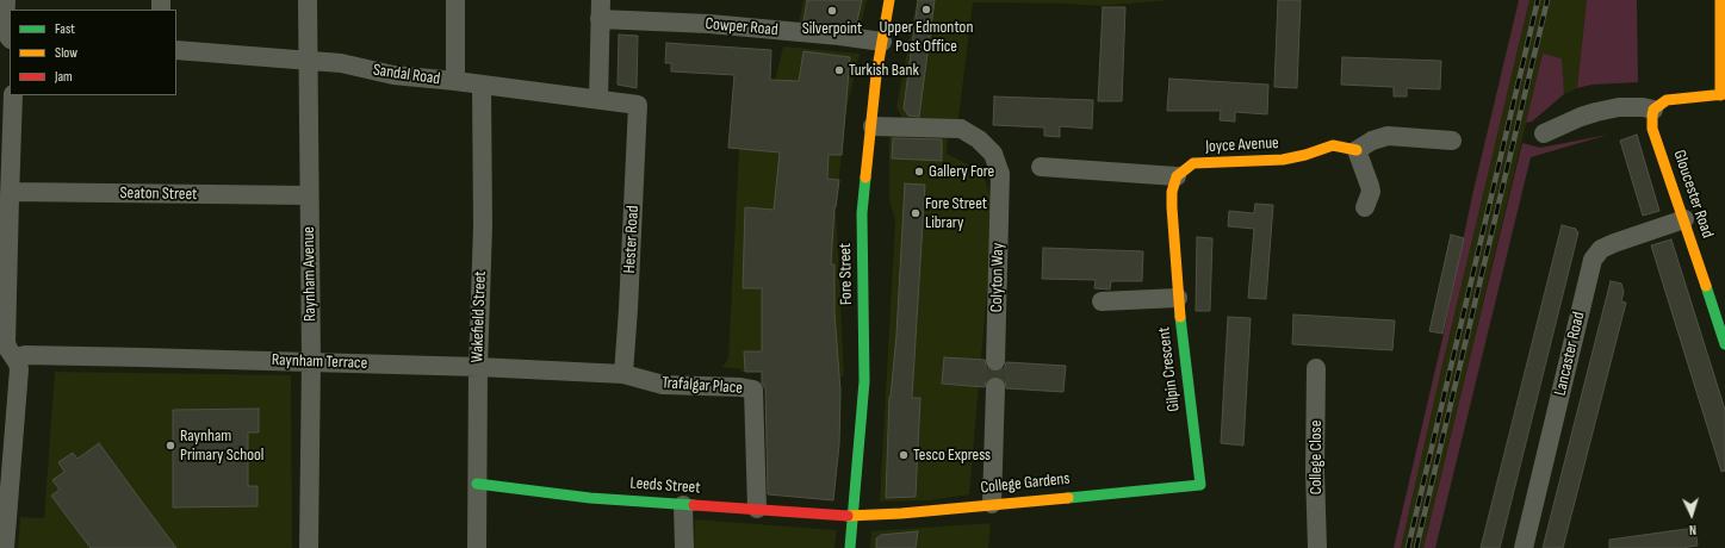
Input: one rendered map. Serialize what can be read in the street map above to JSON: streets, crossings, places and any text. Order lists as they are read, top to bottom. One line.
{"streets":{"street":["Cowper Road","Sandal Road","Joyce Avenue","Seaton Street","Gloucester Road","Hester Road","Raynham Avenue","Fore Street","Colyton Way","Wakefield Street","Lancaster Road","Raynham Terrace","Gilpin Crescent","Trafalgar Place","College Close","College Gardens","Leeds Street"]},"crossings":[["Cowper Road","Fore Street"],["Sandal Road","Hester Road"],["Sandal Road","Raynham Avenue"],["Sandal Road","Wakefield Street"],["Joyce Avenue","Gilpin Crescent"],["Seaton Street","Raynham Avenue"],["Gloucester Road","Lancaster Road"],["Hester Road","Raynham Terrace"],["Hester Road","Trafalgar Place"],["Raynham Avenue","Raynham Terrace"],["Fore Street","Colyton Way"],["Fore Street","College Gardens"],["Fore Street","Leeds Street"],["Wakefield Street","Raynham Terrace"],["Wakefield Street","Leeds Street"],["Raynham Terrace","Trafalgar Place"],["Gilpin Crescent","College Gardens"],["Trafalgar Place","Leeds Street"],["College Gardens","Leeds Street"]],"places":["Upper Edmonton Post Office","Silverpoint","Turkish Bank","Gallery Fore","Fore Street Library","Raynham Primary School","Tesco Express"],"legend":["Fast","Slow","Jam"],"north":"bottom"}
